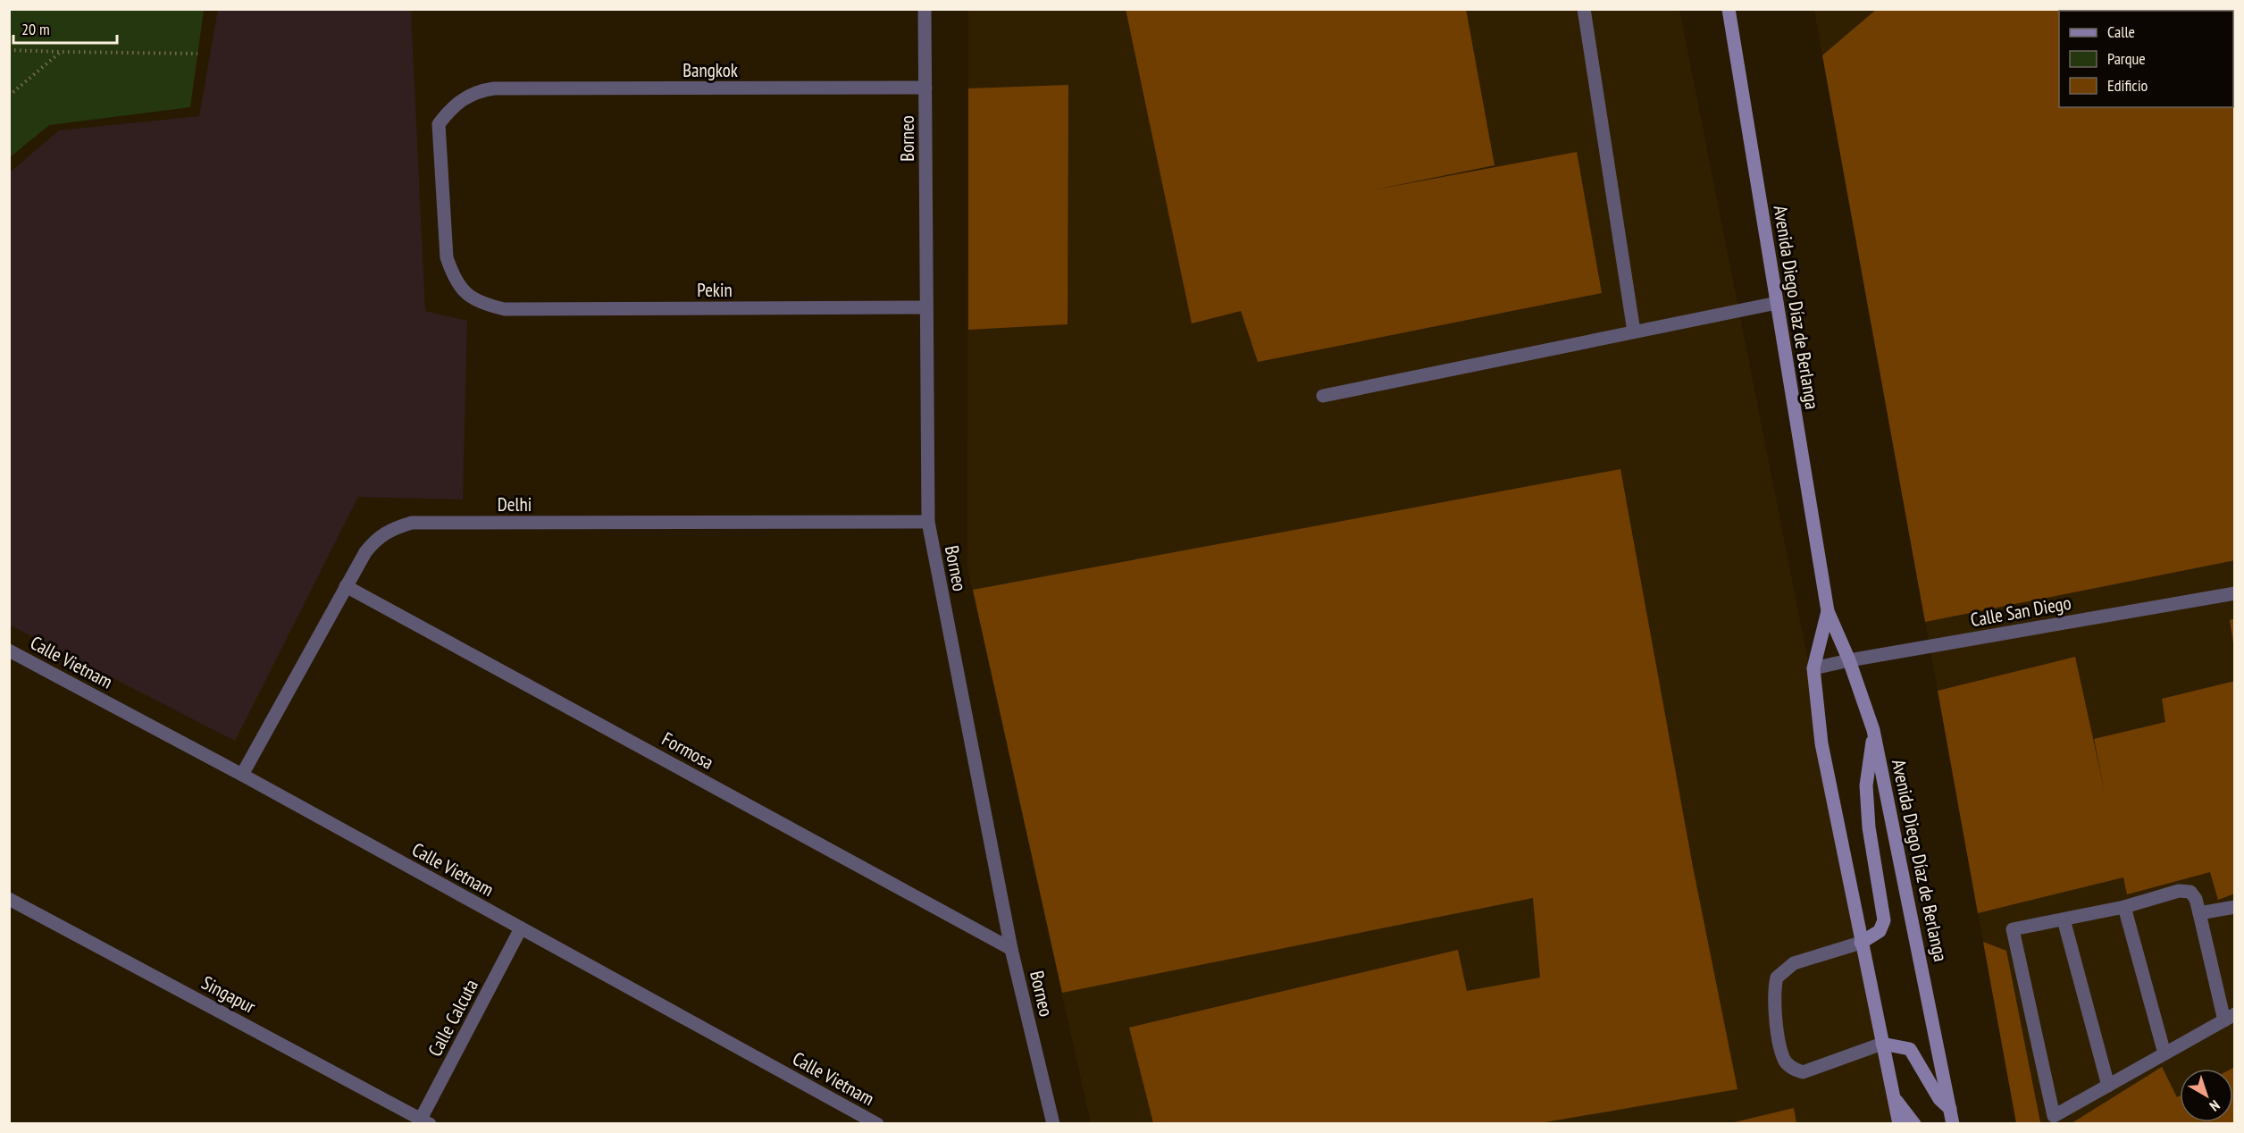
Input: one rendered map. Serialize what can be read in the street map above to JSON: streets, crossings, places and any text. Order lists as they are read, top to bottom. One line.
{"streets":{"main road":["Avenida Diego Díaz de Berlanga"],"street":["Bangkok","Borneo","Pekin","Delhi","Calle San Diego","Calle Vietnam","Formosa","Singapur","Calle Calcuta"]},"crossings":[["Bangkok","Borneo"],["Bangkok","Pekin"],["Borneo","Pekin"],["Borneo","Delhi"],["Borneo","Formosa"],["Avenida Diego Díaz de Berlanga","Calle San Diego"],["Delhi","Calle Vietnam"],["Delhi","Formosa"],["Calle Vietnam","Calle Calcuta"],["Singapur","Calle Calcuta"]],"legend":["Calle","Parque","Edificio"],"scale_bar":"20 m","north":"bottom right"}
